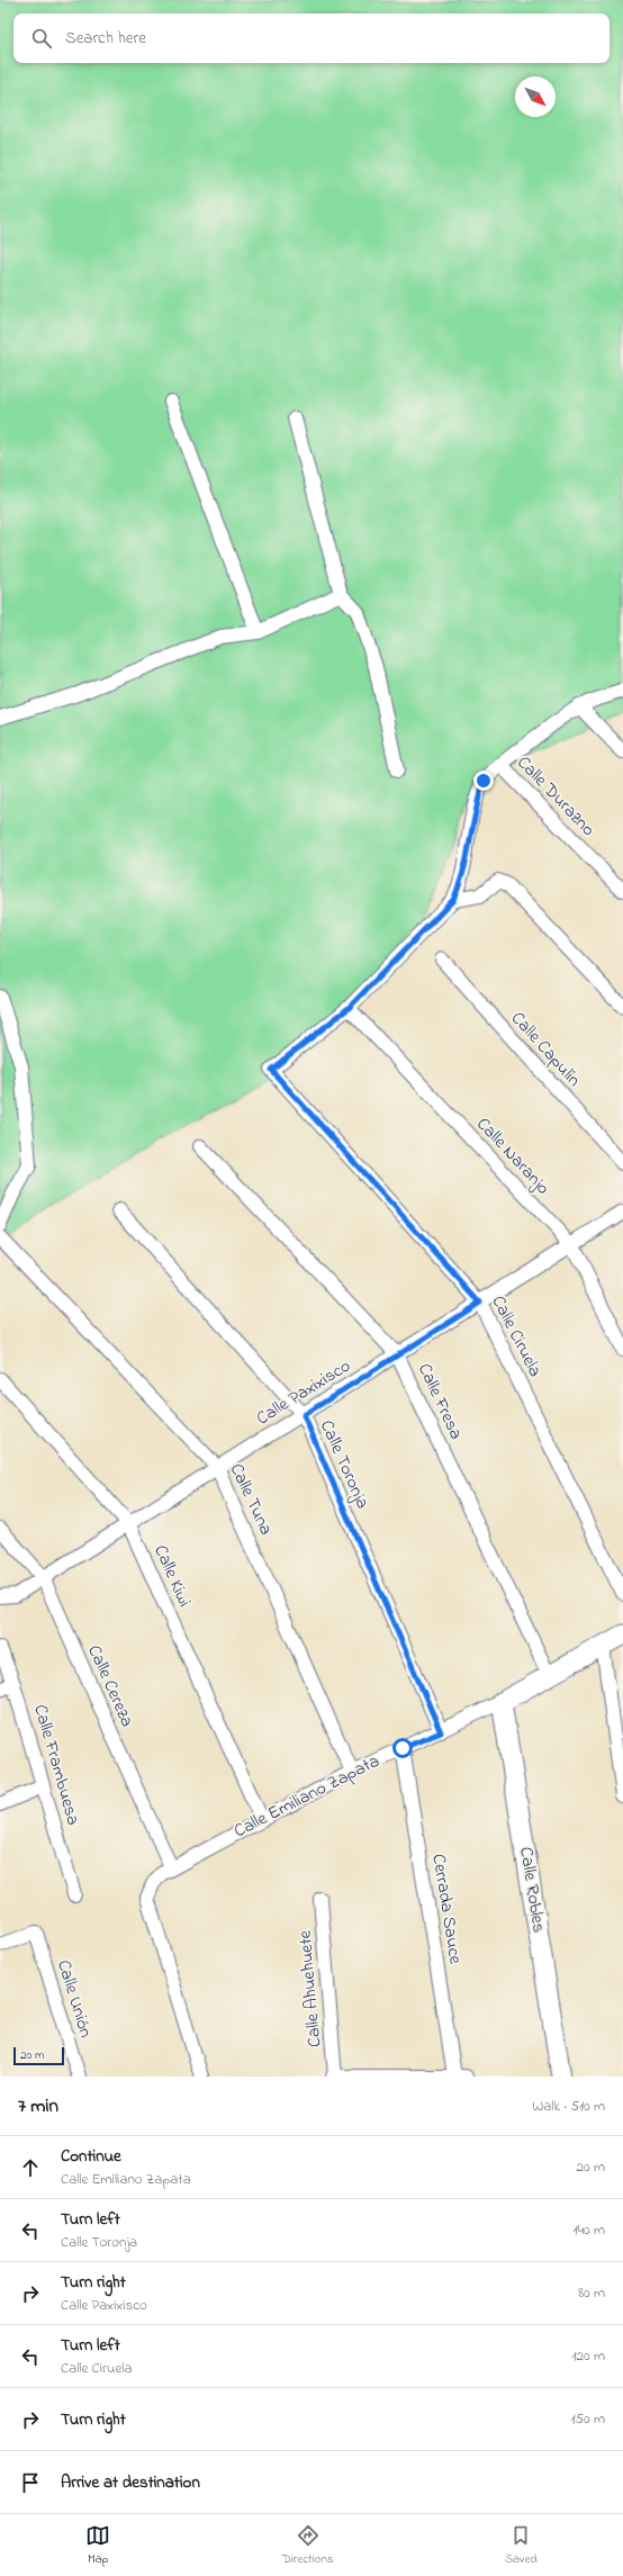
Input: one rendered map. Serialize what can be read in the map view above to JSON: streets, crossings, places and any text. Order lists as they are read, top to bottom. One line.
{"streets":{"main road":["Calle Emiliano Zapata","Calle Robles"],"street":["Calle Durazno","Calle Capulín","Calle Naranjo","Calle Ciruela","Calle Paxixisco","Calle Fresa","Calle Toronja","Calle Tuna","Calle Kiwi","Calle Cereza","Calle Frambuesa","Cerrada Sauce","Calle Ahuehuete","Calle Unión"]},"crossings":[["Calle Naranjo","Calle Ciruela"],["Calle Naranjo","Calle Paxixisco"],["Calle Ciruela","Calle Paxixisco"],["Calle Paxixisco","Calle Fresa"],["Calle Paxixisco","Calle Toronja"],["Calle Paxixisco","Calle Tuna"],["Calle Paxixisco","Calle Kiwi"],["Calle Paxixisco","Calle Cereza"],["Calle Fresa","Calle Emiliano Zapata"],["Calle Toronja","Calle Emiliano Zapata"],["Calle Tuna","Calle Emiliano Zapata"],["Calle Kiwi","Calle Emiliano Zapata"],["Calle Cereza","Calle Emiliano Zapata"],["Calle Emiliano Zapata","Calle Robles"],["Calle Emiliano Zapata","Cerrada Sauce"],["Cerrada Sauce","Calle Ahuehuete"]],"scale_bar":"20 m","north":"bottom right","page":{"search":"Search here","scale":"20 m","heading":["7 min","Walk · 510 m"],"list":[["Continue","Calle Emiliano Zapata","20 m"],["Turn left","Calle Toronja","140 m"],["Turn right","Calle Paxixisco","80 m"],["Turn left","Calle Ciruela","120 m"],["Turn right","150 m"],"Arrive at destination"],"nav":["Map","Directions","Saved"]}}
